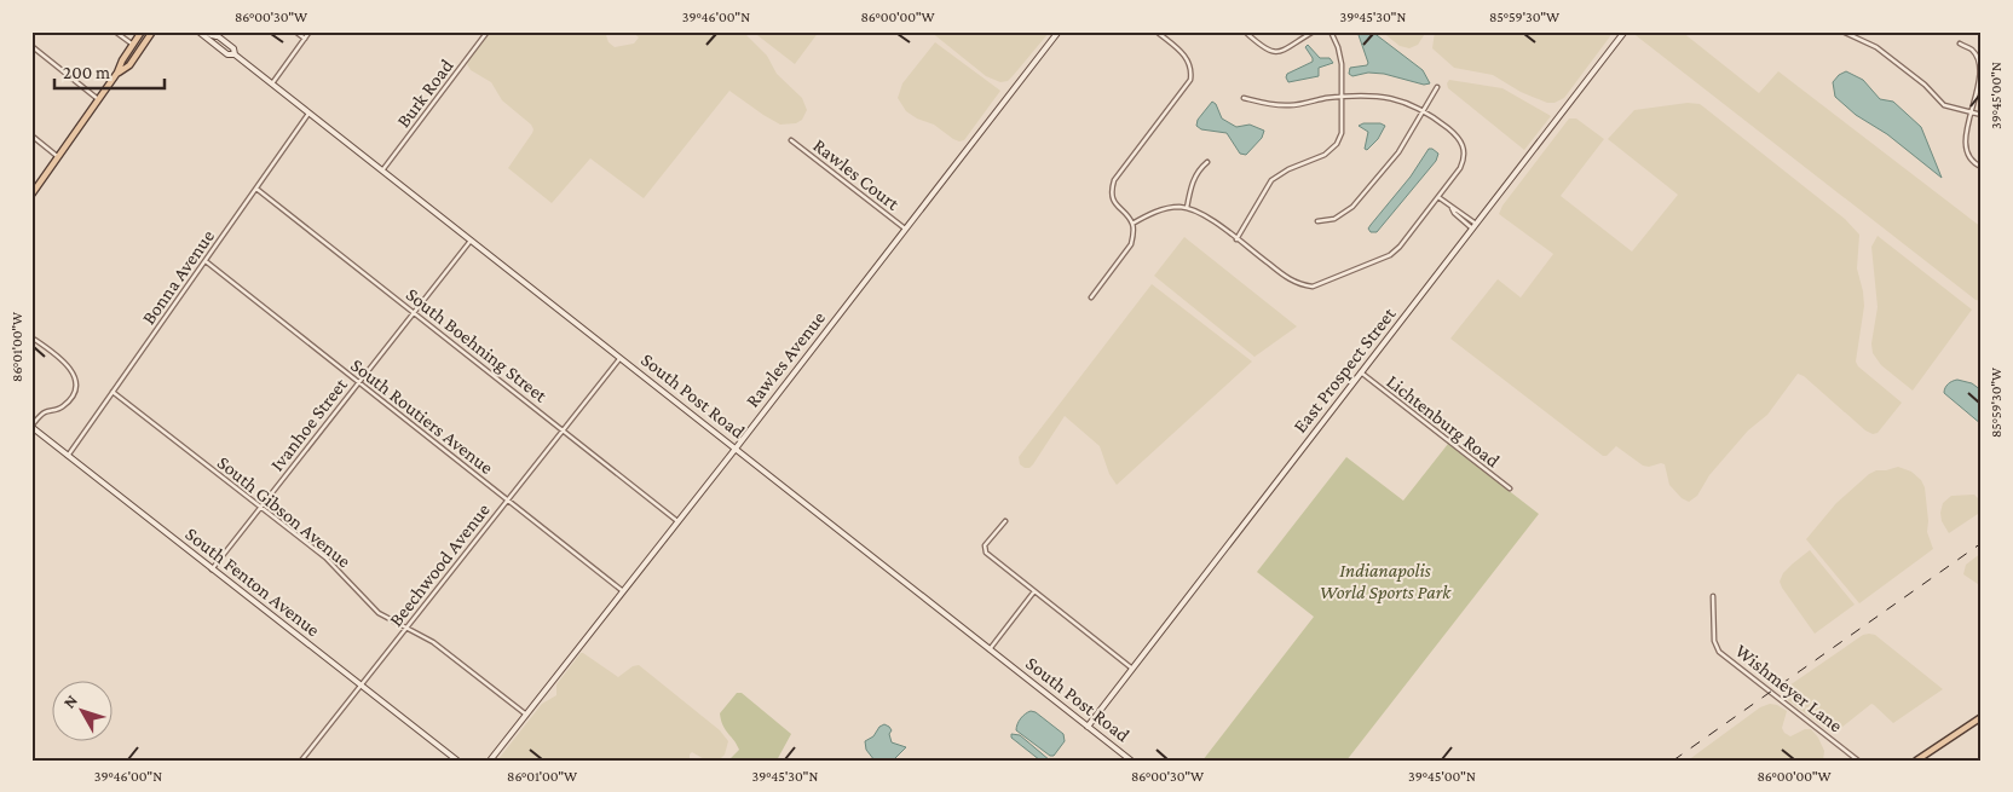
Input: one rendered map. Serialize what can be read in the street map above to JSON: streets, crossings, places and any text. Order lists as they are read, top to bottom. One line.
{"streets":{"street":["Burk Road","Rawles Court","Bonna Avenue","South Boehning Street","Rawles Avenue","East Prospect Street","South Post Road","South Routiers Avenue","Lichtenburg Road","Ivanhoe Street","South Gibson Avenue","Beechwood Avenue","South Fenton Avenue","Wishmeyer Lane"]},"crossings":[["Burk Road","South Post Road"],["Rawles Court","Rawles Avenue"],["Bonna Avenue","South Boehning Street"],["Bonna Avenue","South Post Road"],["Bonna Avenue","South Routiers Avenue"],["Bonna Avenue","South Gibson Avenue"],["Bonna Avenue","South Fenton Avenue"],["South Boehning Street","Rawles Avenue"],["South Boehning Street","Ivanhoe Street"],["South Boehning Street","Beechwood Avenue"],["Rawles Avenue","South Post Road"],["Rawles Avenue","South Routiers Avenue"],["Rawles Avenue","South Gibson Avenue"],["East Prospect Street","South Post Road"],["East Prospect Street","Lichtenburg Road"],["South Post Road","Ivanhoe Street"],["South Post Road","Beechwood Avenue"],["South Routiers Avenue","Ivanhoe Street"],["South Routiers Avenue","Beechwood Avenue"],["Ivanhoe Street","South Gibson Avenue"],["Ivanhoe Street","South Fenton Avenue"],["South Gibson Avenue","Beechwood Avenue"],["Beechwood Avenue","South Fenton Avenue"]],"parks":["Indianapolis World Sports Park"],"scale_bar":"200 m","north":"top left","coordinates":["86°00'30\"W","39°46'00\"N","86°00'00\"W","39°45'30\"N","85°59'30\"W","39°45'00\"N","86°01'00\"W"]}
